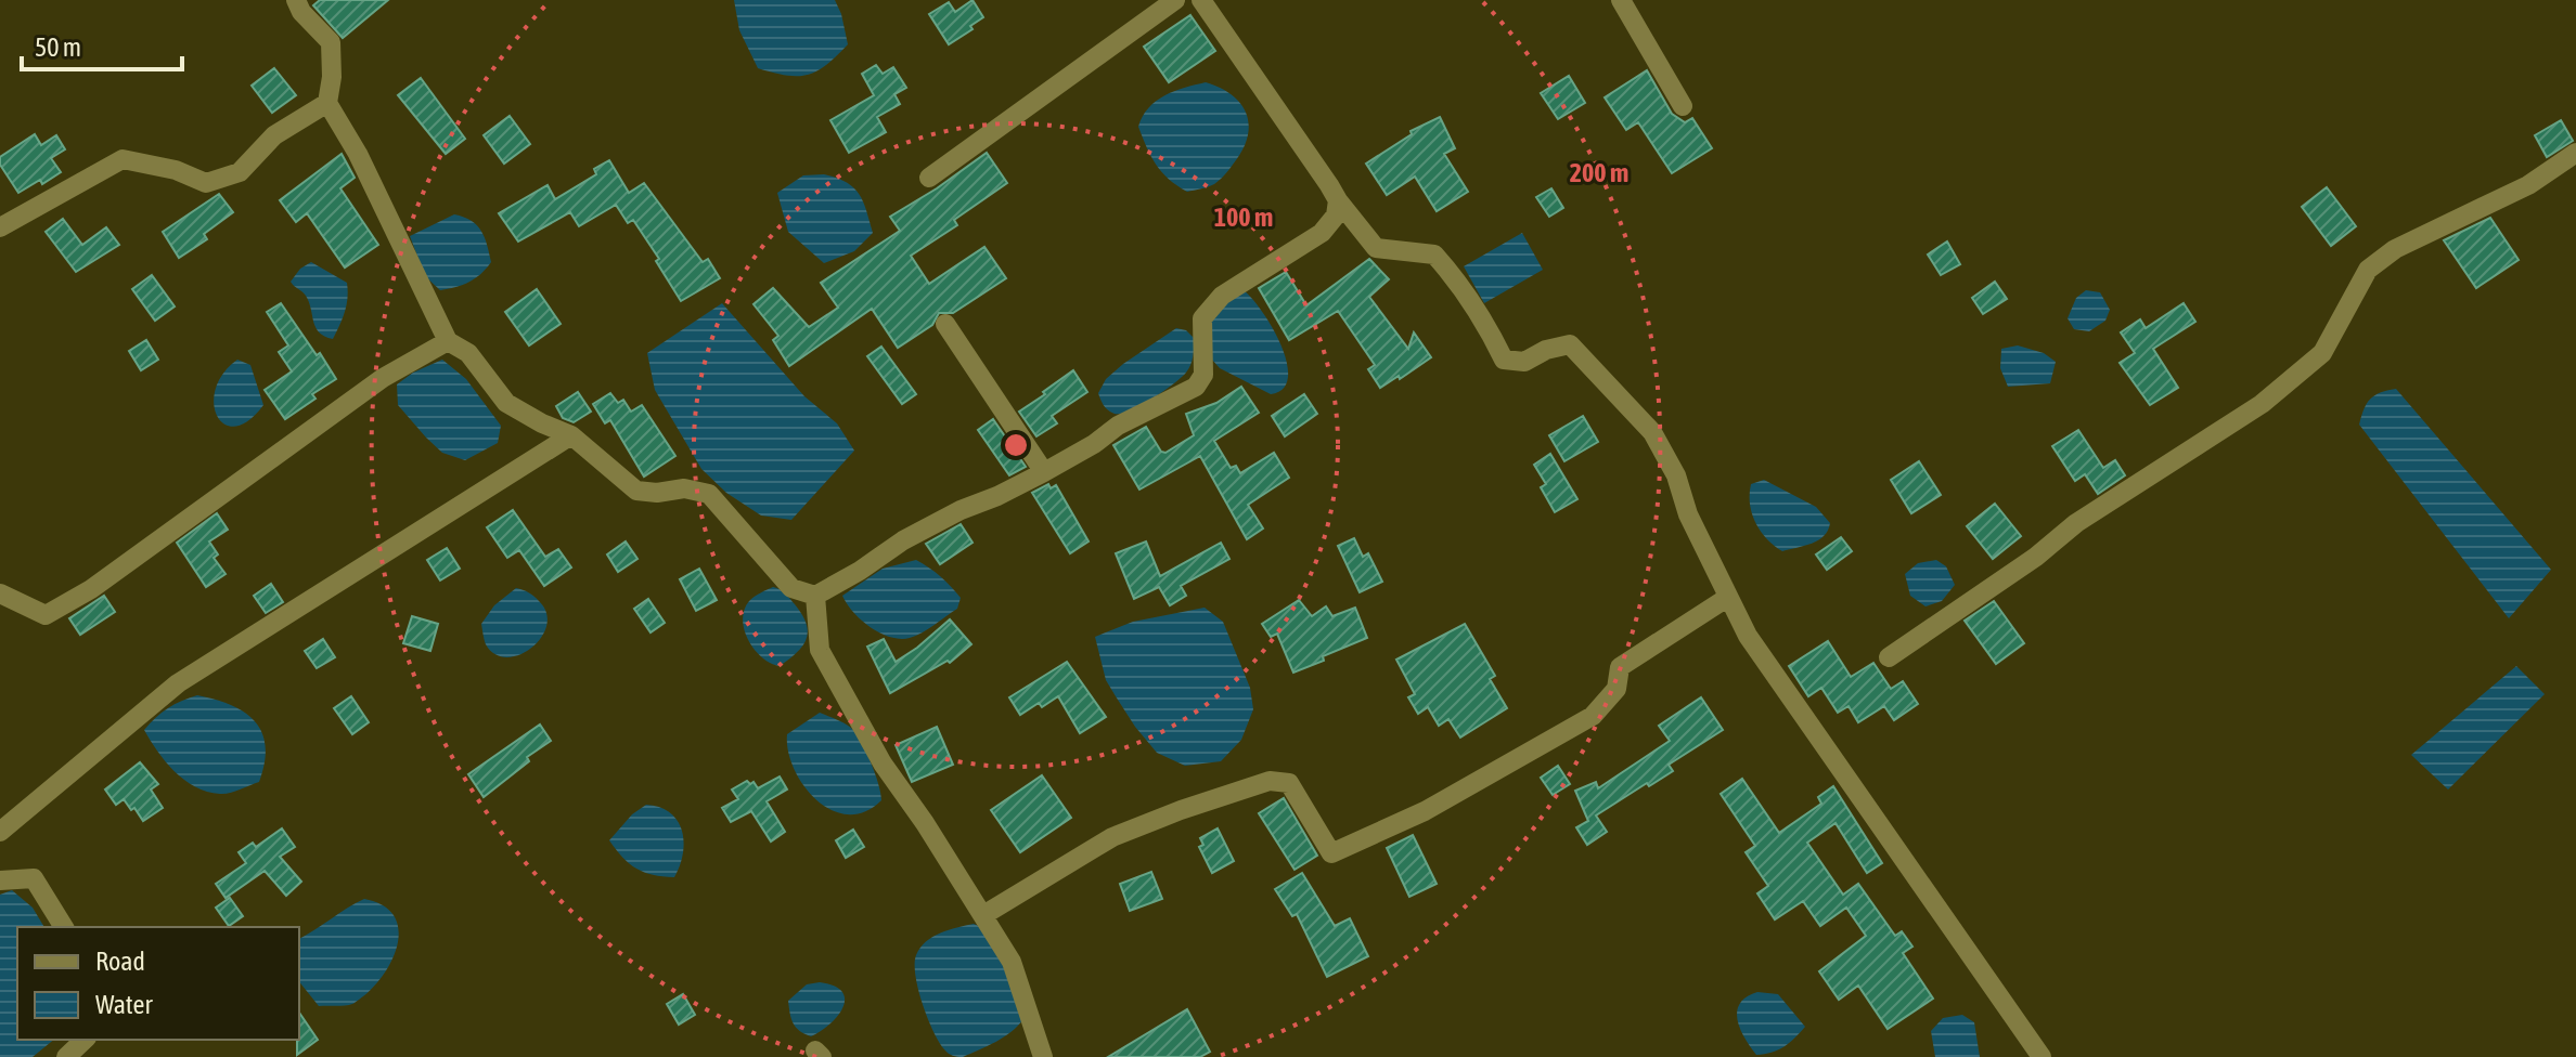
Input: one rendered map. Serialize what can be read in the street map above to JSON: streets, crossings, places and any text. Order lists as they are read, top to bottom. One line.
{"legend":["Road","Water"],"scale_bar":"50 m","rings":["200 m","100 m"]}
